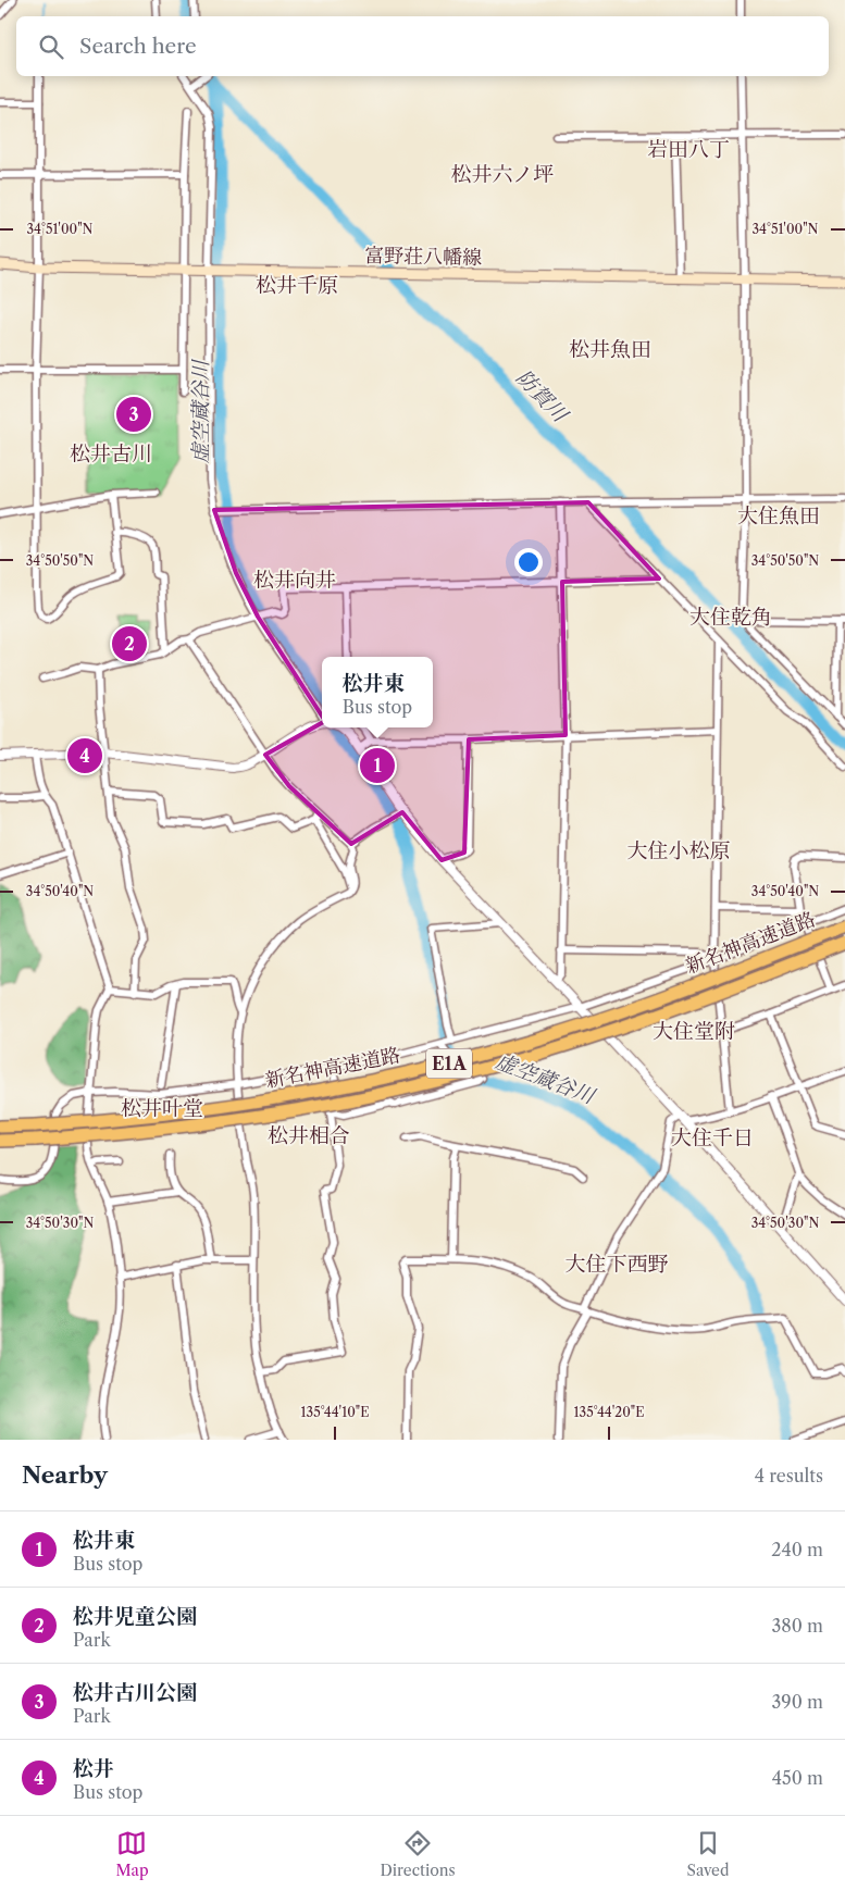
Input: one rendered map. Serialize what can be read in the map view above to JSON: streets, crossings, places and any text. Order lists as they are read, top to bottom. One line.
{"streets":{"highway":["新名神高速道路","E1A"],"main road":["富野荘八幡線"]},"districts":["岩田八丁","松井六ノ坪","松井千原","松井魚田","松井古川","大住魚田","松井向井","大住乾角","大住小松原","大住堂附","松井叶堂","松井相合","大住千日","大住下西野"],"water":["防賀川","虚空蔵谷川"],"page":{"search":"Search here","pins":["3","2","4","1"],"popup":["松井東","Bus stop"],"heading":["Nearby","4 results"],"list":[{"mark":"1","name":"松井東","note":"Bus stop","value":"240 m"},{"mark":"2","name":"松井児童公園","note":"Park","value":"380 m"},{"mark":"3","name":"松井古川公園","note":"Park","value":"390 m"},{"mark":"4","name":"松井","note":"Bus stop","value":"450 m"}],"nav":["Map","Directions","Saved"]},"coordinates":["34°51'00\"N","34°50'50\"N","34°50'40\"N","34°50'30\"N","135°44'10\"E","135°44'20\"E"]}
